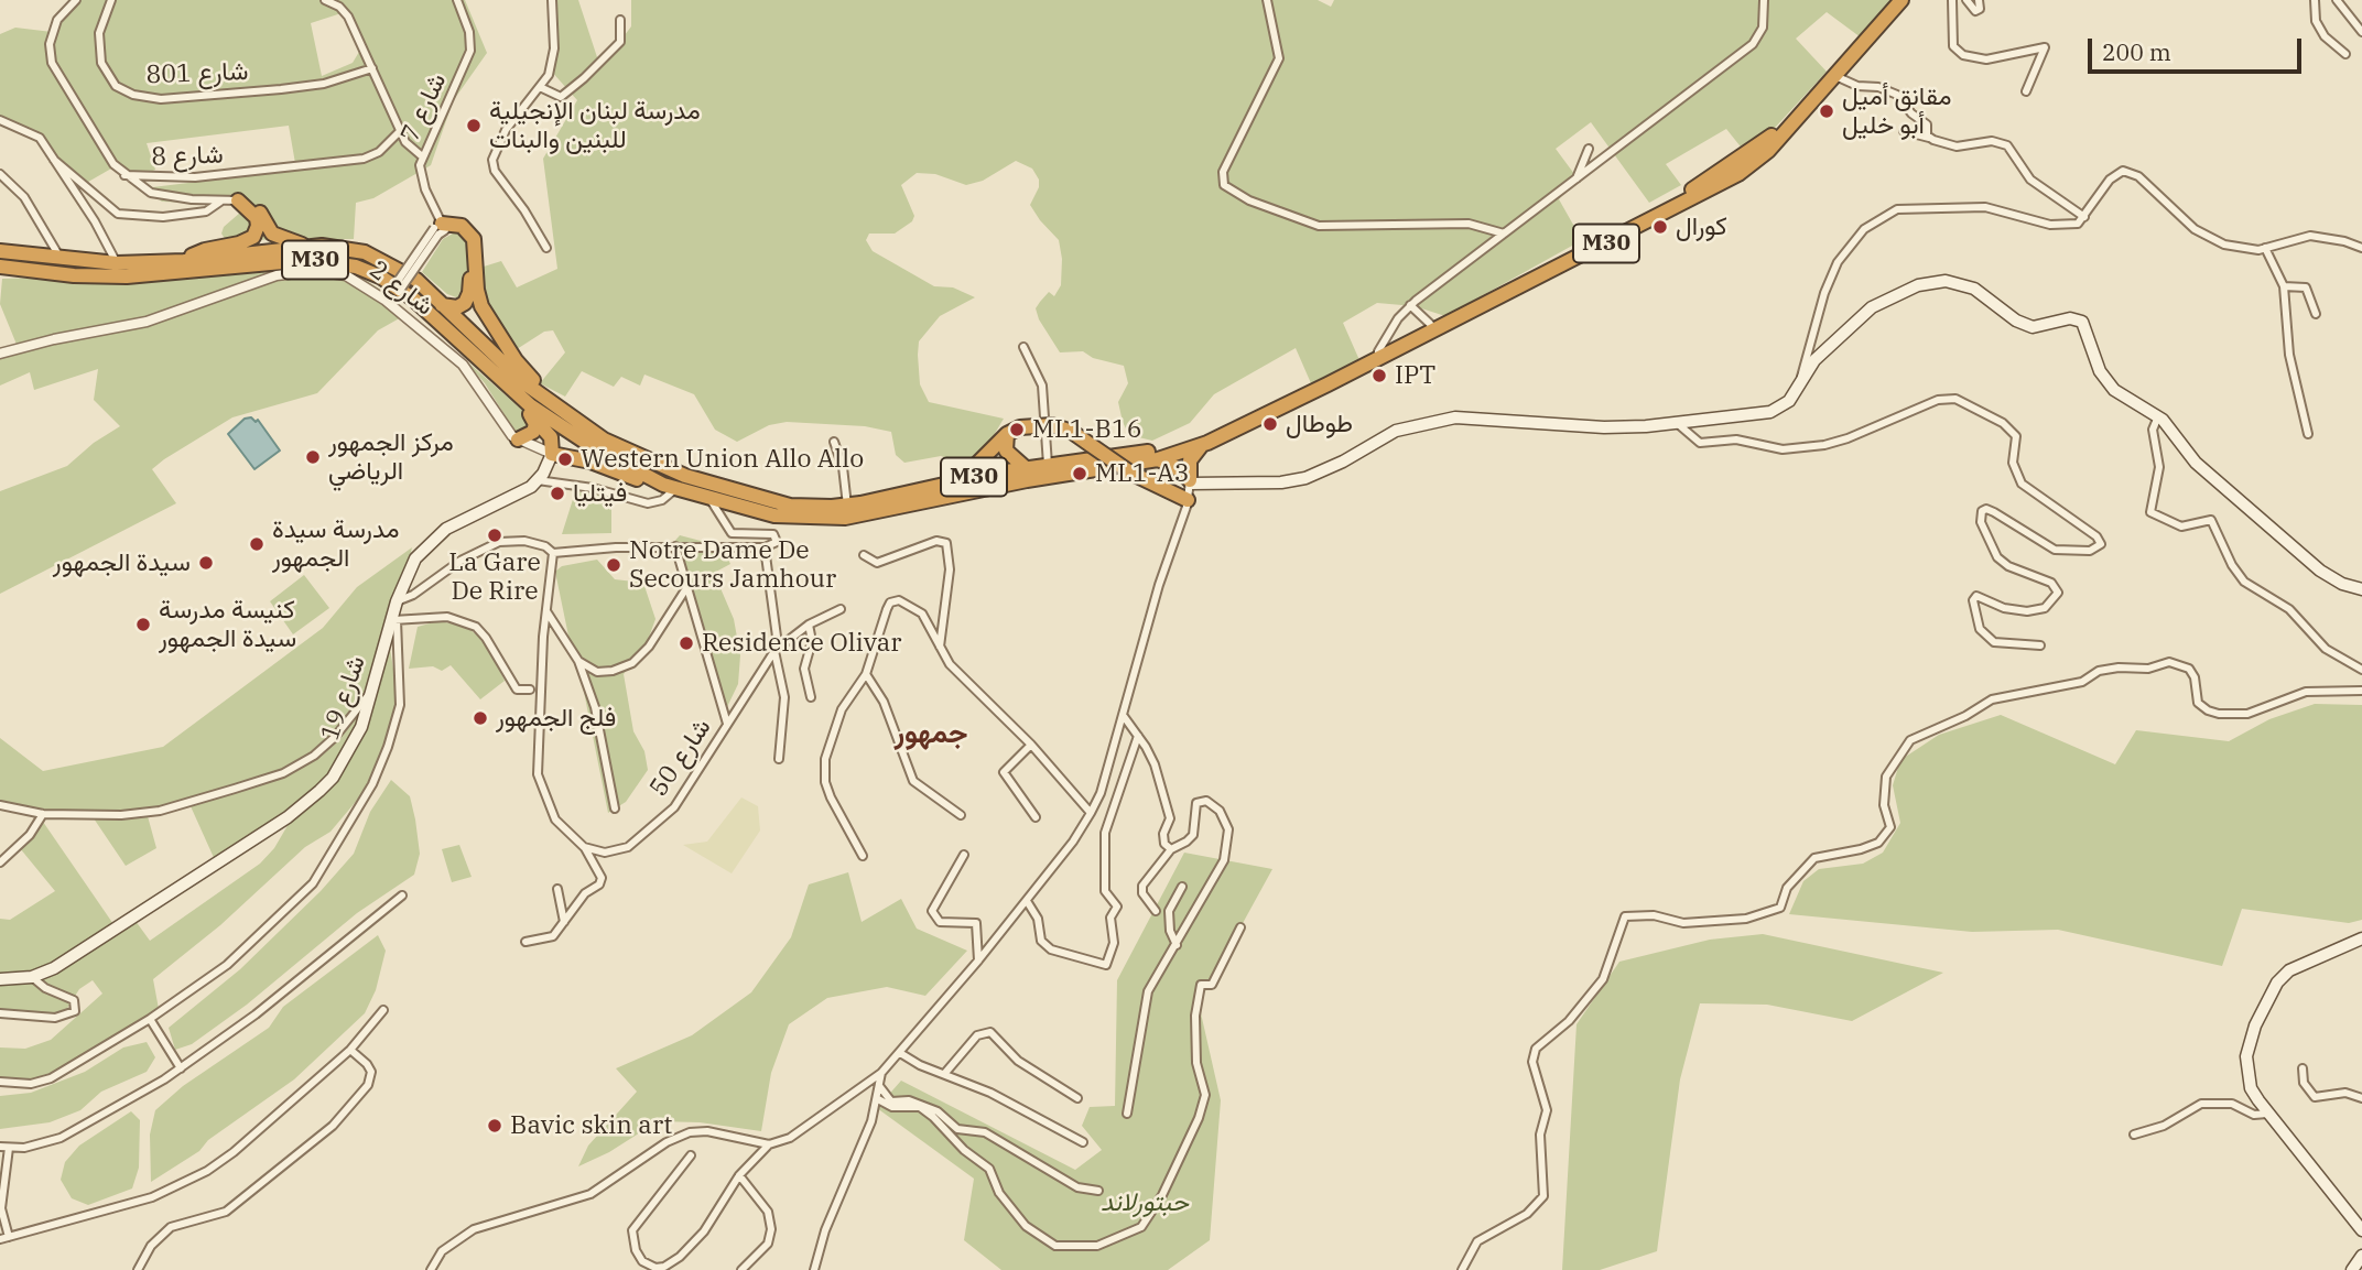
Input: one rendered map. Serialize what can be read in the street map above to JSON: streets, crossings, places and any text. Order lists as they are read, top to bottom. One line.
{"streets":{"highway":["M30"],"main road":["شارع 19"],"street":["شارع 801","شارع 7","شارع 8","شارع 2","شارع 50"]},"districts":["جمهور"],"parks":["حبتورلاند"],"places":["مقانق أميل أبو خليل","مدرسة لبنان الإنجيلية للبنين والبنات","كورال","IPT","طوطال","ML1-B16","مركز الجمهور الرياضي","Western Union Allo Allo","ML1-A3","فيتليا","La Gare De Rire","مدرسة سيدة الجمهور","سيدة الجمهور","Notre Dame De Secours Jamhour","كنيسة مدرسة سيدة الجمهور","Residence Olivar","فلج الجمهور","Bavic skin art"],"scale_bar":"200 m"}
